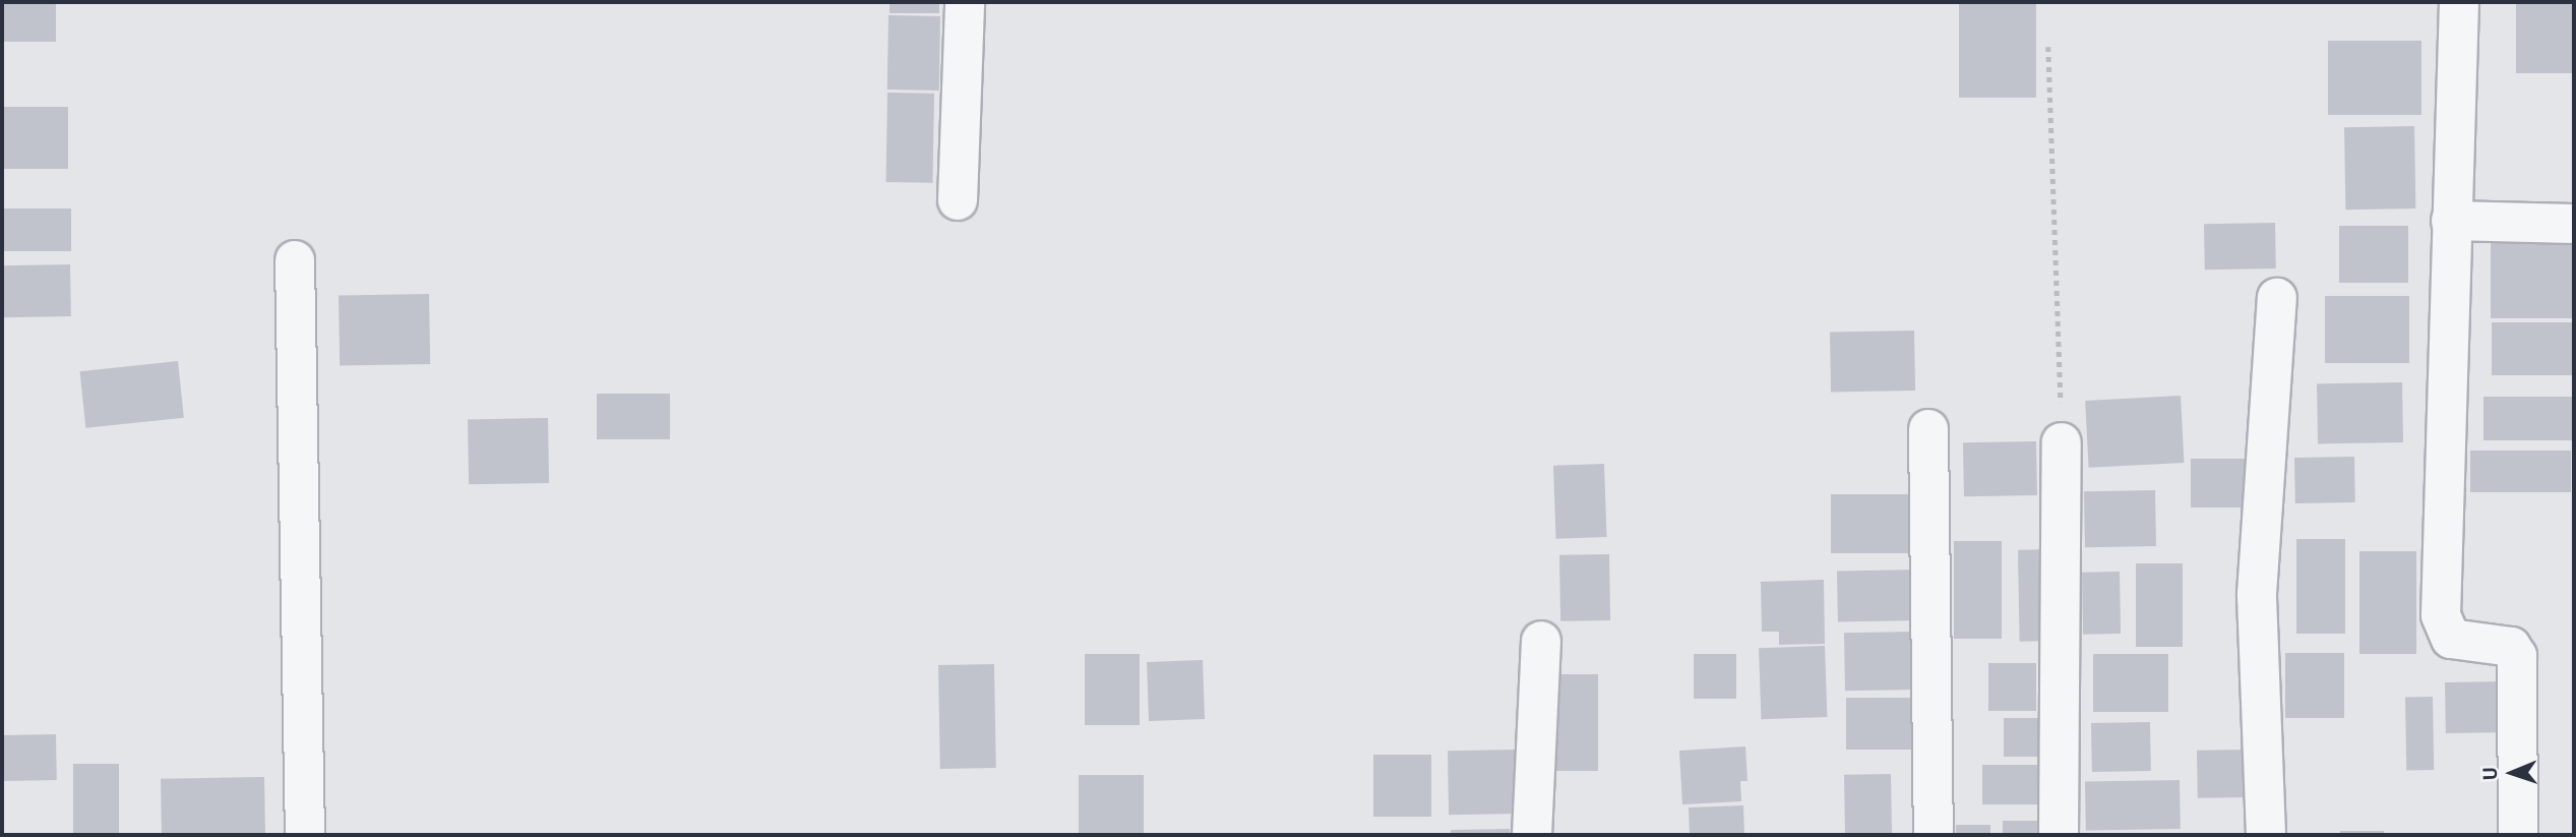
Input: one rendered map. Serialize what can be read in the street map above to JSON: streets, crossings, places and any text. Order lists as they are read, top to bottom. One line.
{"north":"left"}
